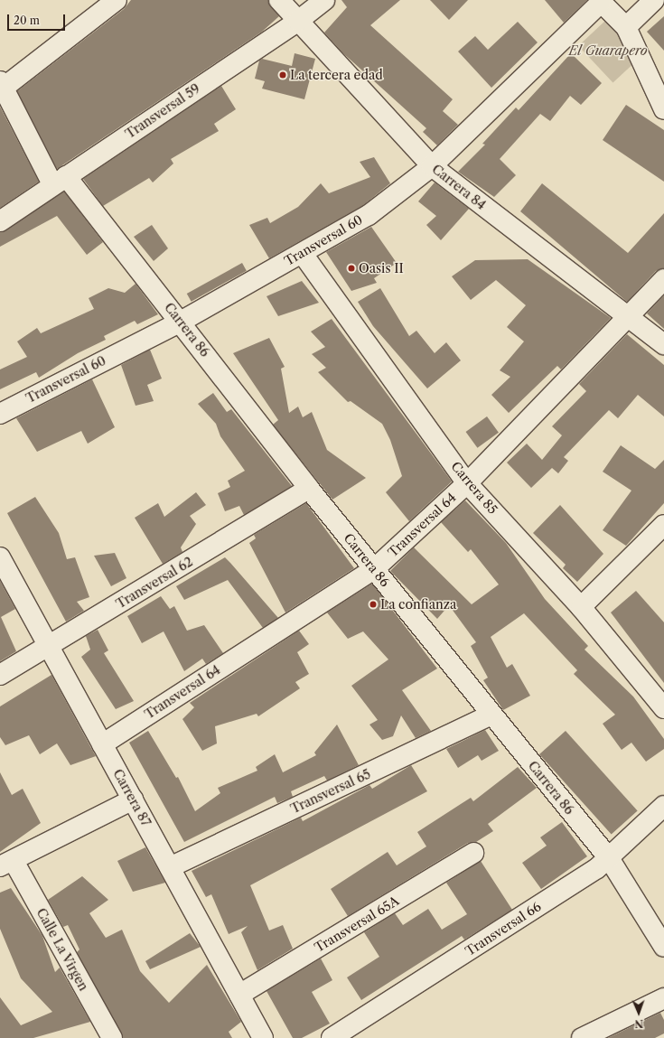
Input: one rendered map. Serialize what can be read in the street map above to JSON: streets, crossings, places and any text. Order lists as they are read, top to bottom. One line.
{"streets":{"street":["Transversal 59","Carrera 84","Transversal 60","Carrera 86","Carrera 85","Transversal 64","Transversal 62","Transversal 65","Carrera 87","Transversal 65A","Transversal 66","Calle La Virgen"]},"crossings":[["Transversal 59","Carrera 84"],["Transversal 59","Carrera 86"],["Carrera 84","Transversal 60"],["Carrera 84","Transversal 64"],["Transversal 60","Carrera 86"],["Transversal 60","Carrera 85"],["Carrera 86","Transversal 64"],["Carrera 86","Transversal 62"],["Carrera 86","Transversal 65"],["Carrera 86","Transversal 66"],["Carrera 85","Transversal 64"],["Transversal 64","Carrera 87"],["Transversal 62","Carrera 87"],["Transversal 65","Carrera 87"],["Carrera 87","Transversal 65A"]],"parks":["El Guarapero"],"places":["La tercera edad","Oasis II","La confianza"],"scale_bar":"20 m","north":"bottom"}
